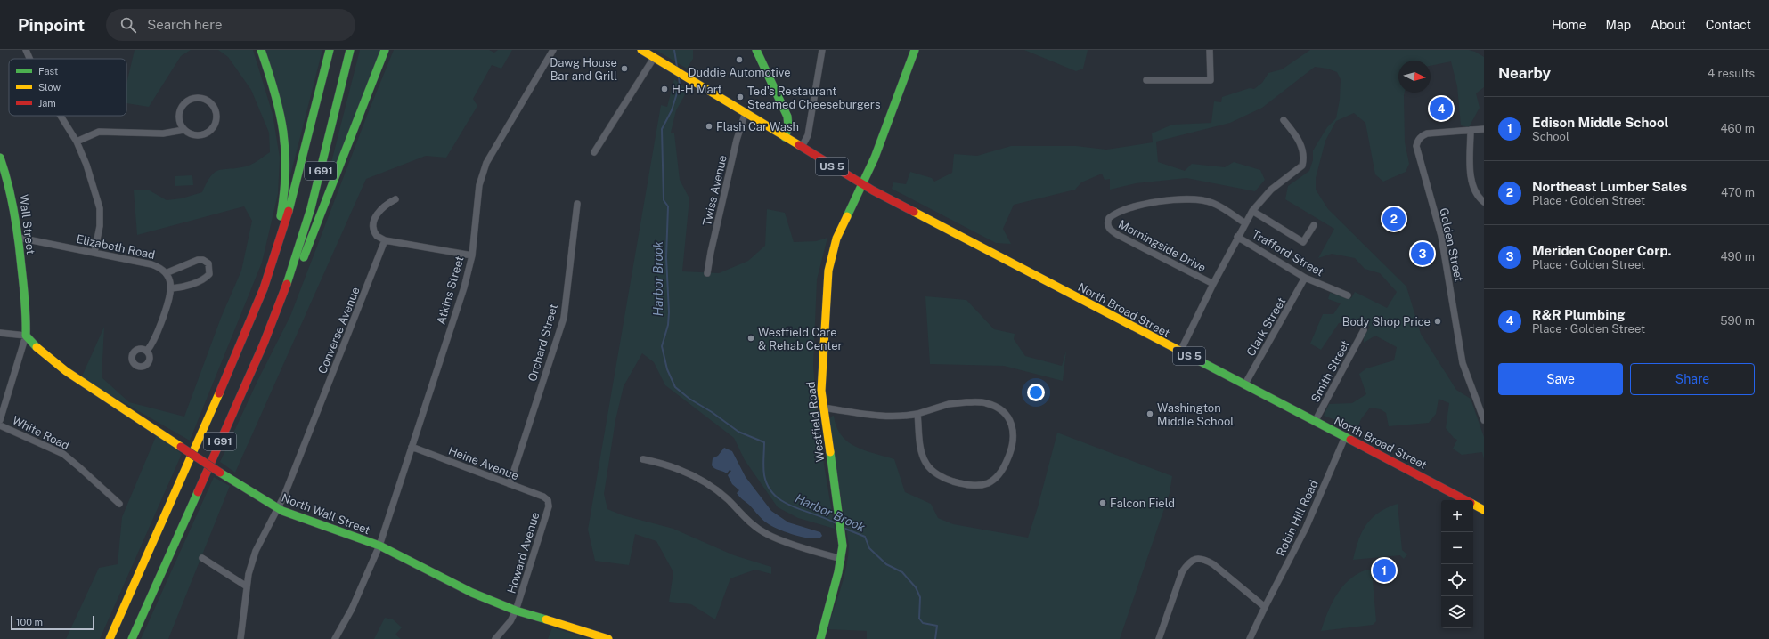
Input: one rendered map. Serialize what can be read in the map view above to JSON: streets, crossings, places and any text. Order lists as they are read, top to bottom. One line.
{"streets":{"main road":["US 5","I 691","Wall Street","North Broad Street","Westfield Road","North Wall Street"],"street":["Twiss Avenue","Golden Street","Morningside Drive","Elizabeth Road","Trafford Street","Atkins Street","Clark Street","Converse Avenue","Orchard Street","Smith Street","White Road","Heine Avenue","Robin Hill Road","Howard Avenue"]},"crossings":[["US 5","Twiss Avenue"],["US 5","North Broad Street"],["US 5","Westfield Road"],["Wall Street","Elizabeth Road"],["Wall Street","North Wall Street"],["Trafford Street","Clark Street"],["Atkins Street","Heine Avenue"],["Atkins Street","North Wall Street"],["North Broad Street","Clark Street"],["North Broad Street","Smith Street"],["North Broad Street","Westfield Road"],["North Broad Street","Robin Hill Road"],["Converse Avenue","North Wall Street"],["Orchard Street","Heine Avenue"],["Heine Avenue","Howard Avenue"],["North Wall Street","Howard Avenue"]],"water":["Harbor Brook"],"places":["Duddie Automotive","Dawg House Bar and Grill","H-H Mart","Ted's Restaurant Steamed Cheeseburgers","Flash Car Wash","Body Shop Price","Westfield Care & Rehab Center","Washington Middle School","Falcon Field"],"legend":["Fast","Slow","Jam"],"scale_bar":"100 m","north":"right","page":{"header":"Pinpoint","search":"Search here","nav":["Home","Map","About","Contact"],"heading":["Nearby","4 results"],"pins":["4","2","3","1"],"list":[{"mark":"1","name":"Edison Middle School","note":"School","value":"460 m"},{"mark":"2","name":"Northeast Lumber Sales","note":"Place · Golden Street","value":"470 m"},{"mark":"3","name":"Meriden Cooper Corp.","note":"Place · Golden Street","value":"490 m"},{"mark":"4","name":"R&R Plumbing","note":"Place · Golden Street","value":"590 m"}],"buttons":["Save","Share"],"map_buttons":["+","−"],"scale":"100 m"}}
